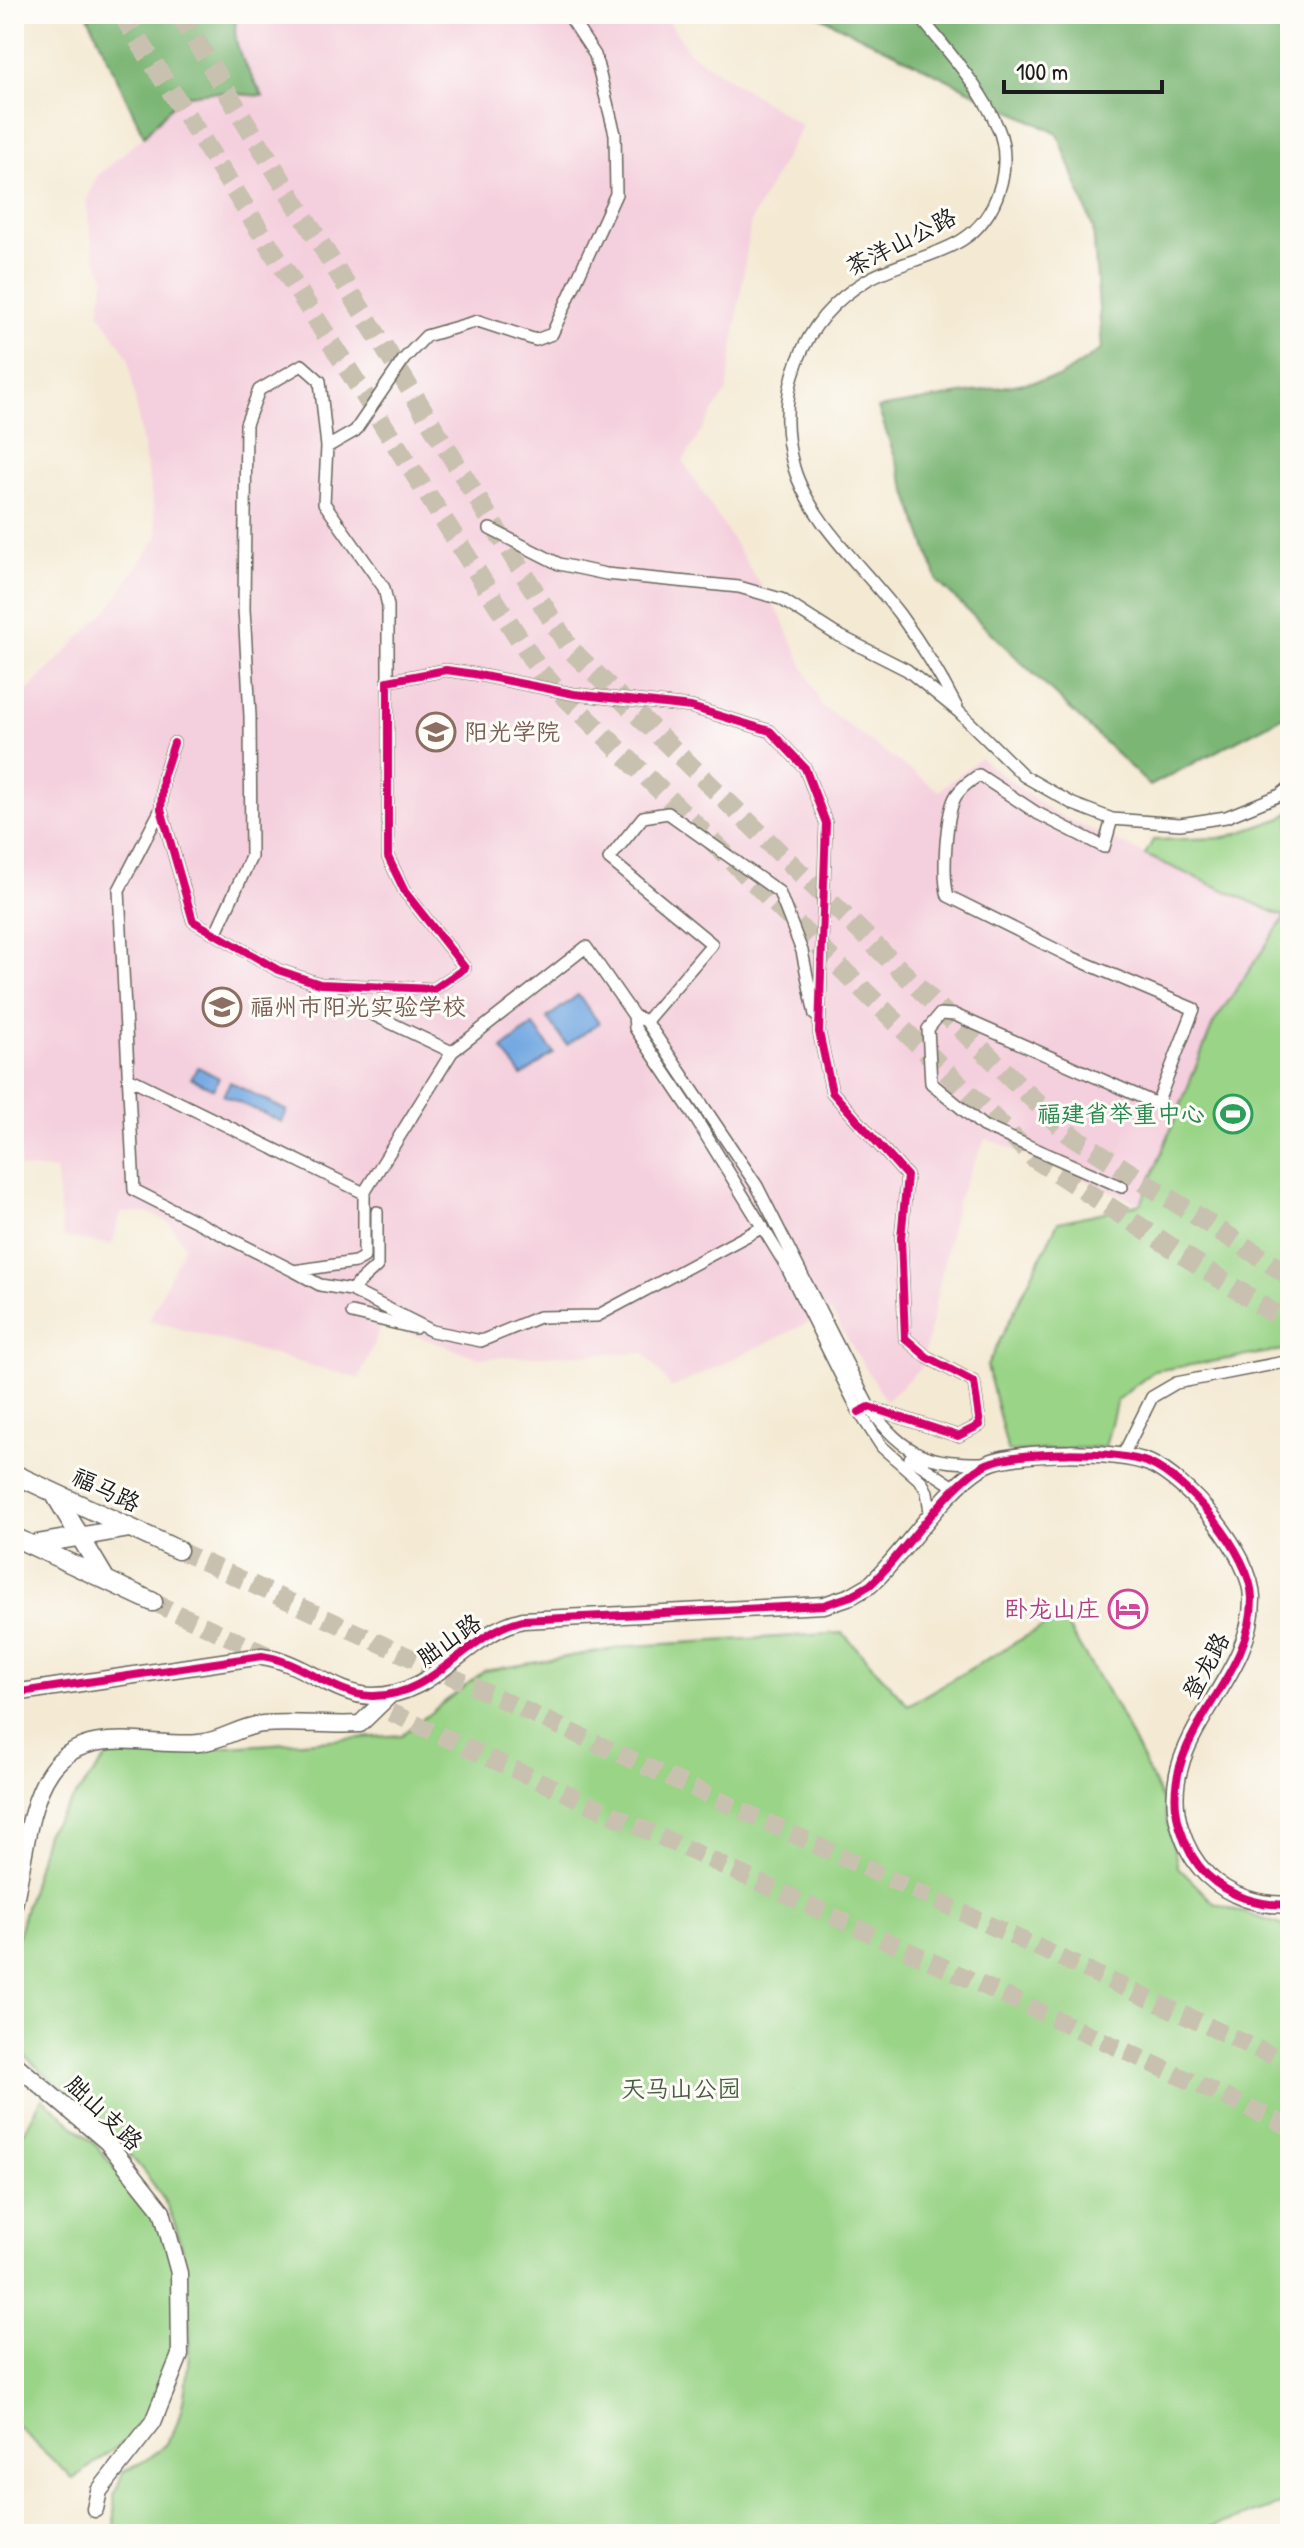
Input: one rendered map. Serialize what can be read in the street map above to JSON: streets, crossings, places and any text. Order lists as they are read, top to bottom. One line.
{"streets":{"main road":["福马路"],"street":["茶洋山公路","胐山路","登龙路","胐山支路"]},"parks":["天马山公园"],"places":{"school or university":["阳光学院","福州市阳光实验学校"],"sports":["福建省举重中心"],"hotel":["卧龙山庄"]},"scale_bar":"100 m"}
